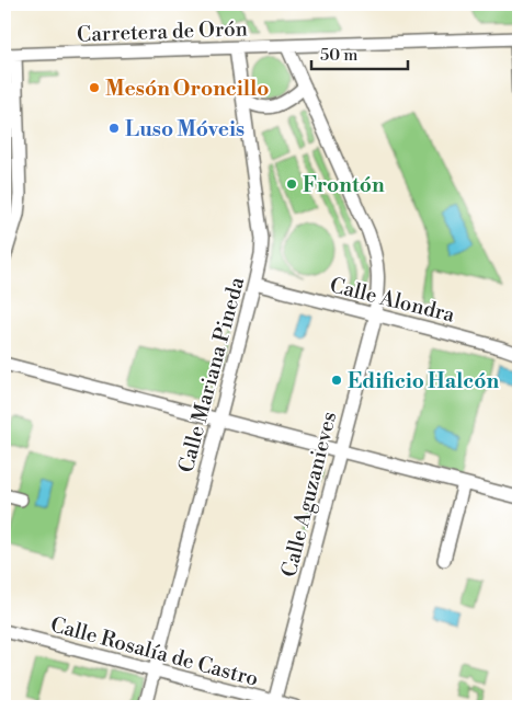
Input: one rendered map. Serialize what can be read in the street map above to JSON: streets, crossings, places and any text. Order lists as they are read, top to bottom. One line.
{"streets":{"street":["Carretera de Orón","Calle Alondra","Calle Mariana Pineda","Calle Aguzanieves","Calle Rosalía de Castro"]},"crossings":[["Carretera de Orón","Calle Mariana Pineda"],["Carretera de Orón","Calle Aguzanieves"],["Calle Alondra","Calle Mariana Pineda"],["Calle Alondra","Calle Aguzanieves"],["Calle Mariana Pineda","Calle Rosalía de Castro"],["Calle Aguzanieves","Calle Rosalía de Castro"]],"places":["Mesón Oroncillo","Luso Móveis","Frontón","Edificio Halcón"],"scale_bar":"50 m"}
